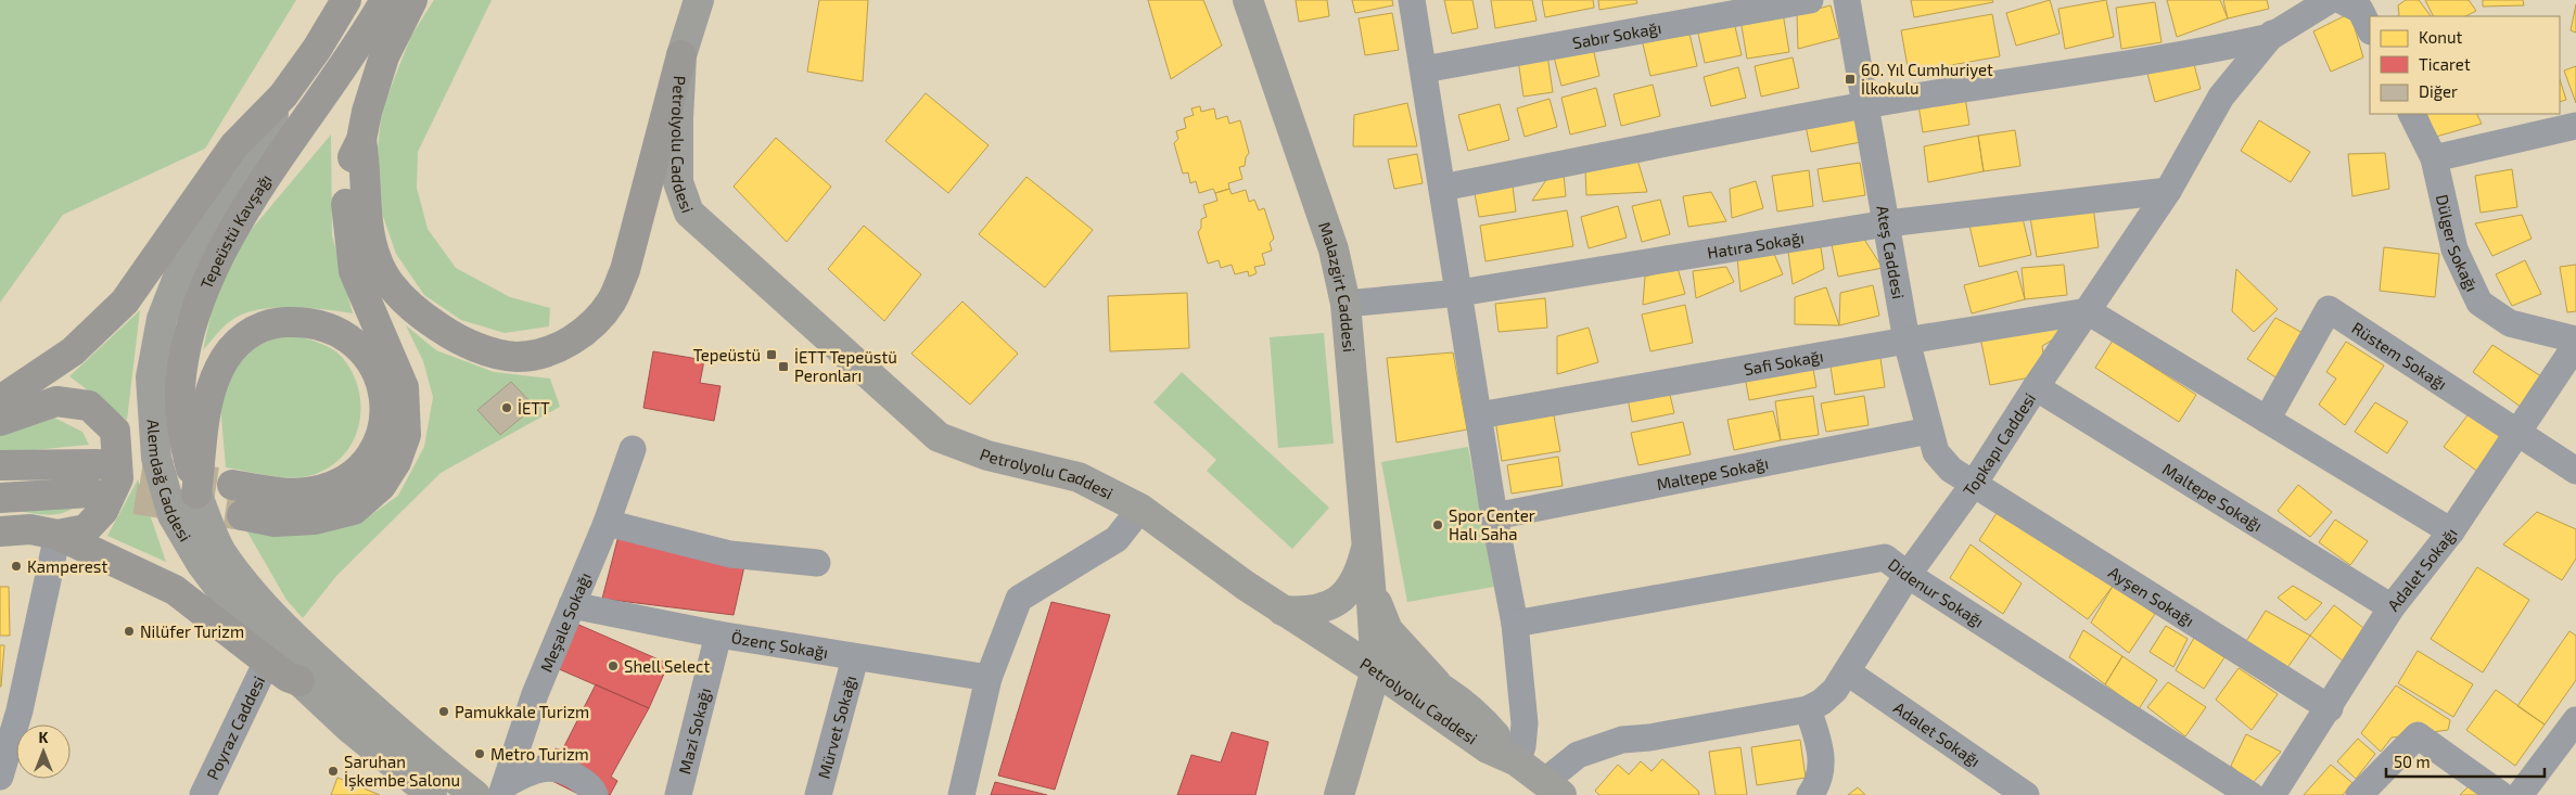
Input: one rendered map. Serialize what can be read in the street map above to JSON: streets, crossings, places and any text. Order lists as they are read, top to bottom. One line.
{"streets":{"highway":["Tepeüstü Kavşağı"],"main road":["Petrolyolu Caddesi","Malazgirt Caddesi","Alemdağ Caddesi"],"street":["Sabır Sokağı","Dülger Sokağı","Hatıra Sokağı","Ateş Caddesi","Rüstem Sokağı","Safi Sokağı","Topkapı Caddesi","Maltepe Sokağı","Adalet Sokağı","Didenur Sokağı","Ayşen Sokağı","Meşale Sokağı","Özenç Sokağı","Mürvet Sokağı","Poyraz Caddesi","Mazi Sokağı"]},"crossings":[["Petrolyolu Caddesi","Malazgirt Caddesi"],["Tepeüstü Kavşağı","Alemdağ Caddesi"],["Hatıra Sokağı","Ateş Caddesi"],["Hatıra Sokağı","Malazgirt Caddesi"],["Hatıra Sokağı","Topkapı Caddesi"],["Ateş Caddesi","Safi Sokağı"],["Ateş Caddesi","Topkapı Caddesi"],["Ateş Caddesi","Maltepe Sokağı"],["Ateş Caddesi","Ayşen Sokağı"],["Rüstem Sokağı","Adalet Sokağı"],["Safi Sokağı","Topkapı Caddesi"],["Topkapı Caddesi","Maltepe Sokağı"],["Topkapı Caddesi","Adalet Sokağı"],["Topkapı Caddesi","Didenur Sokağı"],["Topkapı Caddesi","Ayşen Sokağı"],["Maltepe Sokağı","Adalet Sokağı"],["Adalet Sokağı","Ayşen Sokağı"],["Meşale Sokağı","Özenç Sokağı"],["Özenç Sokağı","Mürvet Sokağı"],["Özenç Sokağı","Mazi Sokağı"]],"places":{"transit":["60. Yıl Cumhuriyet İlkokulu","Tepeüstü","İETT Tepeüstü Peronları"],"other":["İETT","Spor Center Halı Saha","Kamperest","Nilüfer Turizm","Shell Select","Pamukkale Turizm","Metro Turizm","Saruhan İşkembe Salonu"]},"legend":["Konut","Ticaret","Diğer"],"scale_bar":"50 m","north":"top"}
